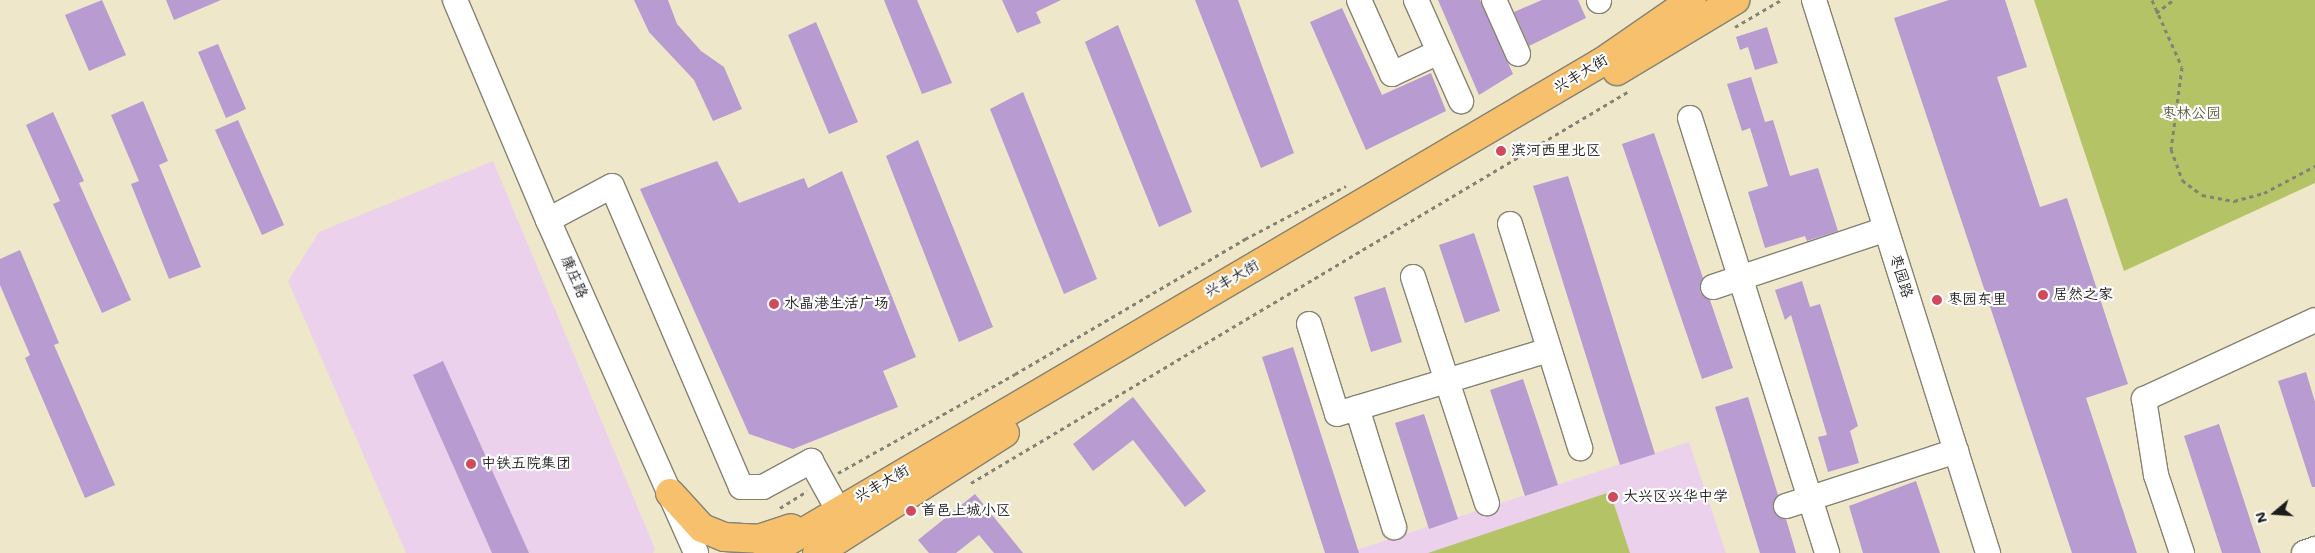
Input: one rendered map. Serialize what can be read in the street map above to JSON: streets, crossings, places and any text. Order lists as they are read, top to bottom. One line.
{"streets":{"main road":["兴丰大街"],"street":["枣园路","康庄路"]},"parks":["枣林公园"],"places":["滨河西里北区","居然之家","枣园东里","水晶港生活广场","中铁五院集团","大兴区兴华中学","首邑上城小区"],"north":"left"}
